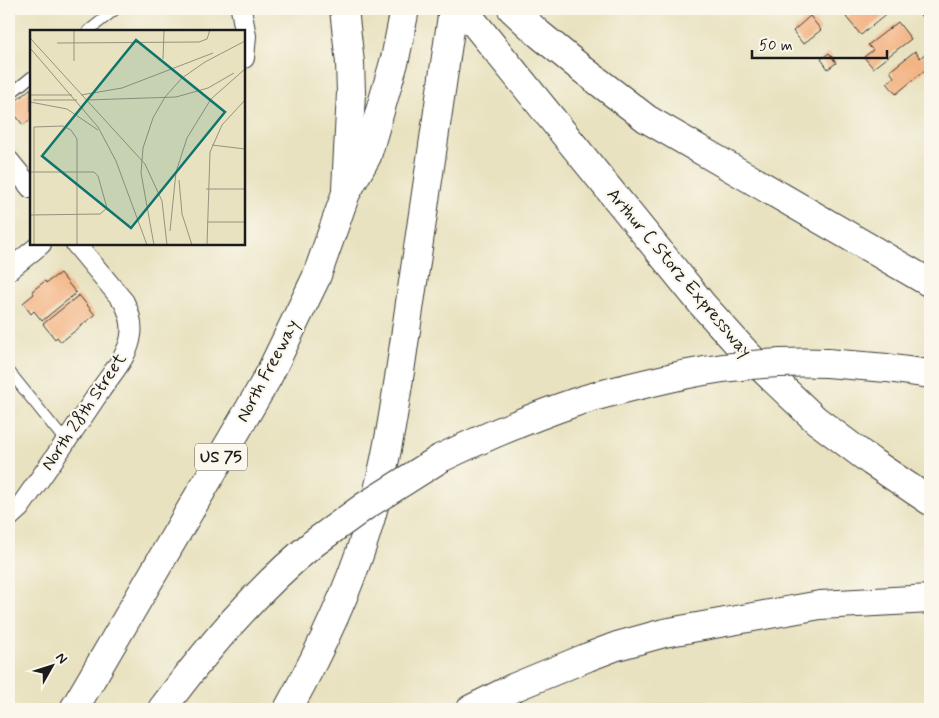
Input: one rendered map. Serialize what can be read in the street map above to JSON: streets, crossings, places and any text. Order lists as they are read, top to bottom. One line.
{"streets":{"highway":["Arthur C Storz Expressway","North Freeway","US 75"],"street":["North 28th Street"]},"scale_bar":"50 m","north":"top right"}
